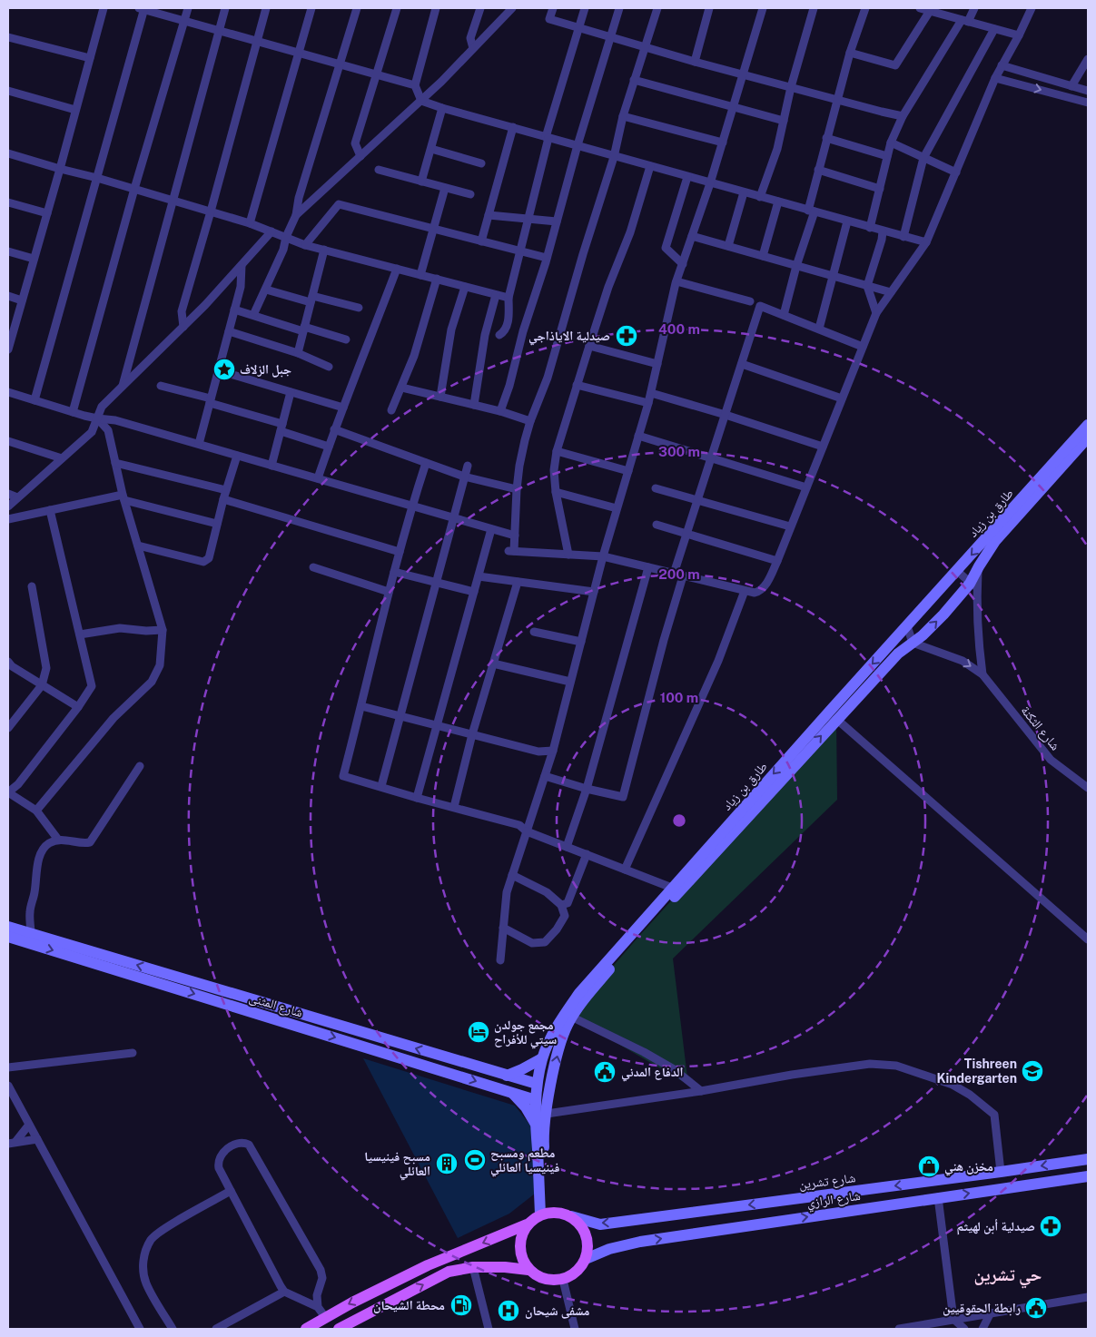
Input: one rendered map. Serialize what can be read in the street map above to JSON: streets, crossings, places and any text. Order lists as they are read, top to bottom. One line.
{"streets":{"main road":["طارق بن زياد","شارع المثنى","شارع تشرين","شارع الرازي"],"street":["شارع الثكنة"]},"crossings":[["طارق بن زياد","شارع المثنى"],["طارق بن زياد","شارع تشرين"],["طارق بن زياد","شارع الرازي"],["شارع تشرين","شارع الرازي"]],"one_way":["شارع تشرين","شارع الرازي"],"districts":["حي تشرين"],"places":{"pharmacy":["صيدلية الاياذاجي","صيدلية أبن لهيثم"],"place":["جبل الزلاف"],"hotel":["مجمع جولدن سيتي للأفراح"],"school or university":["Tishreen Kindergarten"],"public building":["الدفاع المدني","رابطة الحقوقيين"],"sports":["مطعم ومسبح فينيسيا العائلي"],"building":["مسبح فينيسيا العائلي"],"shop":["مخزن هني"],"fuel station":["محطة الشيحان"],"hospital":["مشفى شيحان"]},"rings":["400 m","300 m","200 m","100 m"]}
